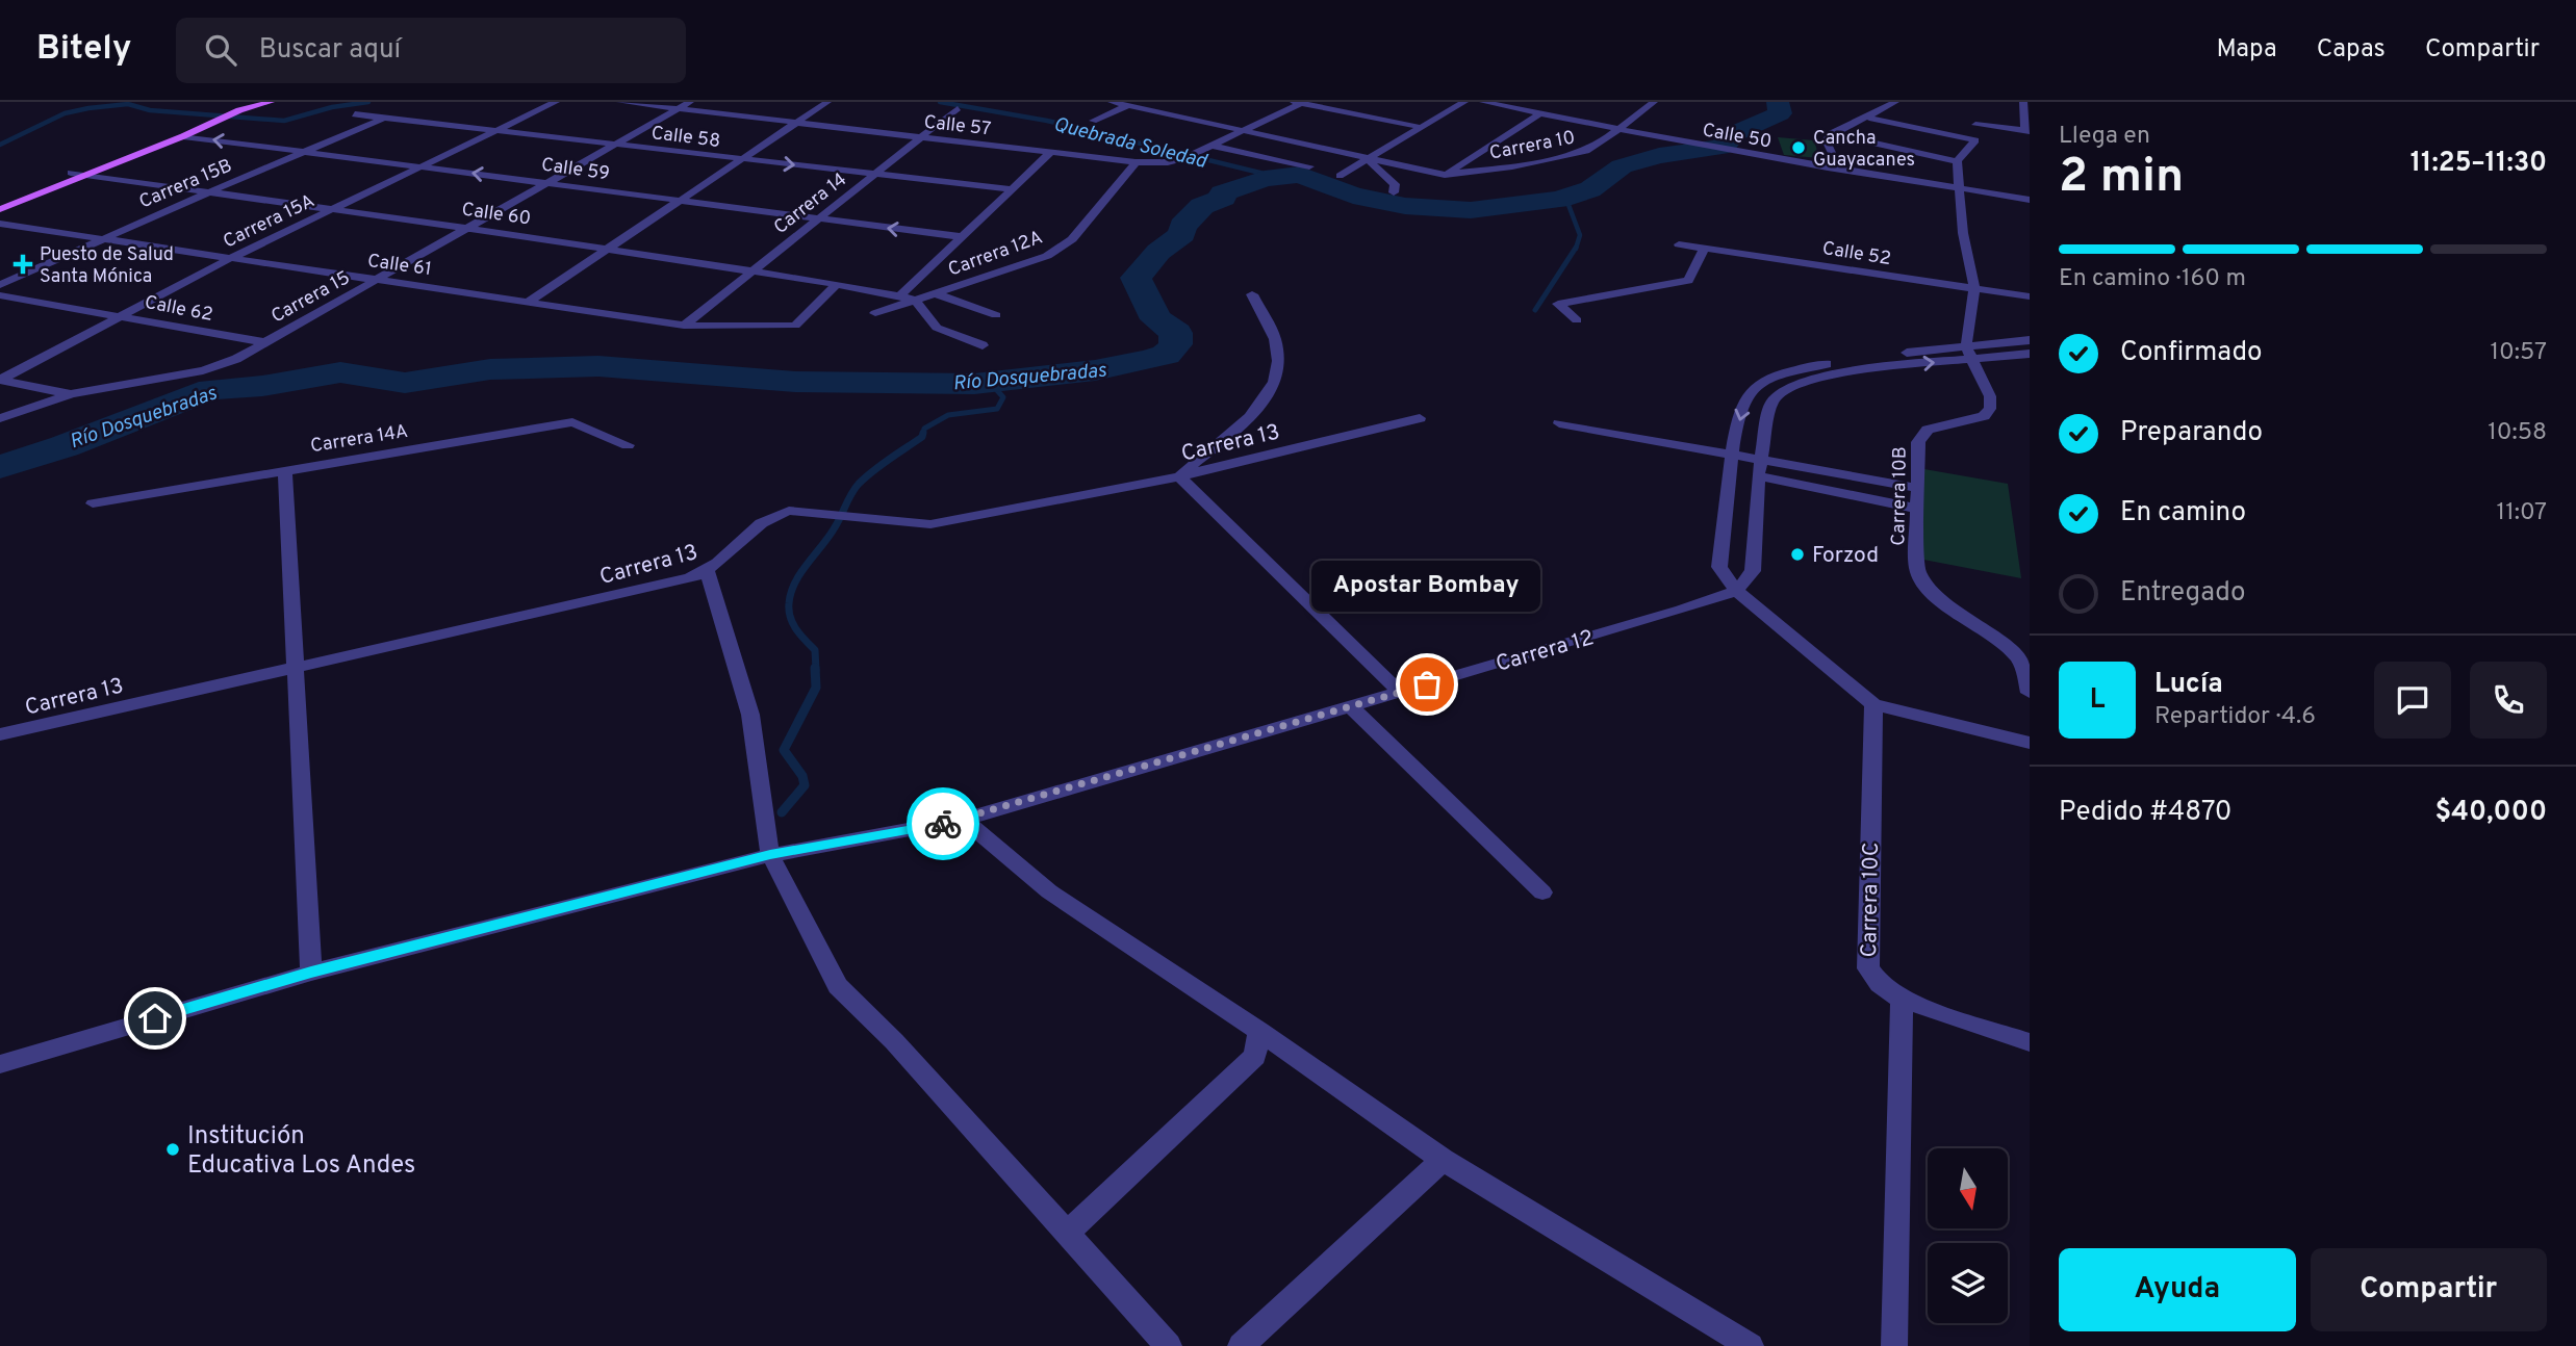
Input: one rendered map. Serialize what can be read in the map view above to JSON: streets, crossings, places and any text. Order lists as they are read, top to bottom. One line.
{"streets":{"street":["Calle 57","Calle 50","Calle 58","Carrera 10","Calle 59","Carrera 15B","Carrera 14","Calle 60","Carrera 15A","Carrera 12A","Calle 52","Calle 61","Carrera 15","Calle 62","Carrera 14A","Carrera 13","Carrera 10B","Carrera 12","Carrera 10C"]},"crossings":[["Calle 57","Carrera 14"],["Calle 57","Carrera 12A"],["Calle 57","Carrera 15"],["Calle 50","Carrera 10"],["Calle 58","Carrera 15B"],["Calle 58","Carrera 14"],["Calle 58","Carrera 15A"],["Calle 58","Carrera 15"],["Calle 59","Carrera 15B"],["Calle 59","Carrera 14"],["Calle 59","Carrera 15A"],["Calle 59","Carrera 15"],["Carrera 15B","Calle 60"],["Carrera 15B","Calle 61"],["Carrera 14","Calle 60"],["Carrera 14","Calle 61"],["Calle 60","Carrera 15A"],["Calle 60","Carrera 12A"],["Calle 60","Calle 61"],["Calle 60","Carrera 15"],["Carrera 15A","Calle 61"],["Carrera 15A","Calle 62"],["Calle 61","Carrera 15"],["Carrera 15","Calle 62"]],"one_way":["Calle 59"],"water":["Quebrada Soledad","Río Dosquebradas"],"places":{"other":["Cancha Guayacanes","Forzod","Apostar Bombay","Institución Educativa Los Andes"],"health":["Puesto de Salud Santa Mónica"]},"north":"bottom","page":{"header":"Bitely","search":"Buscar aquí","nav":["Mapa","Capas","Compartir"],"heading":["2 min","Llega en","11:25–11:30"],"panel":["Lucía","Repartidor · 4.6","Pedido #4870","$40,000"],"bar":"En camino · 160 m","list":[["Confirmado","10:57"],["Preparando","10:58"],["En camino","11:07"],"Entregado"],"bubble":"Apostar Bombay","round":"L","buttons":["Ayuda","Compartir"]}}
